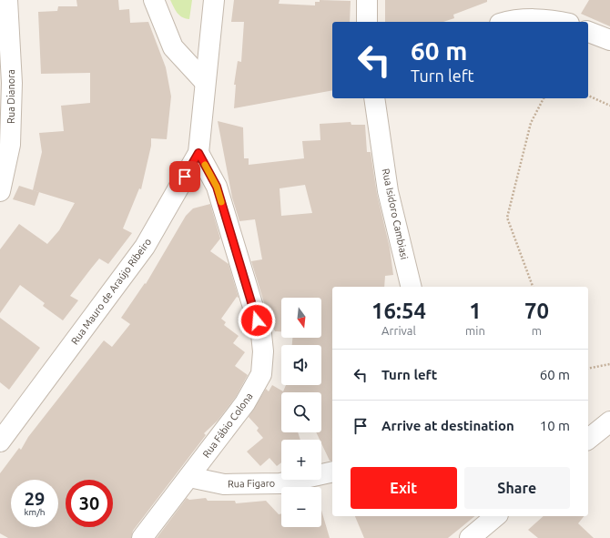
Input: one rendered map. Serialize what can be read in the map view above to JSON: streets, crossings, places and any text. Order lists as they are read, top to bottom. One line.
{"streets":{"street":["Rua Dianora","Rua Isidoro Cambiasi","Rua Mauro de Araújo Ribeiro","Rua Fábio Colona","Rua Figaro"]},"crossings":[["Rua Mauro de Araújo Ribeiro","Rua Fábio Colona"],["Rua Fábio Colona","Rua Figaro"]],"north":"bottom","page":{"turn":["60 m","Turn left"],"eta":["16:54","Arrival","1","min","70","m"],"map_buttons":["+","−"],"list":[{"name":"Turn left","value":"60 m"},{"name":"Arrive at destination","value":"10 m"}],"buttons":["Exit","Share"],"speed":"29 km/h","limit":"30"}}
